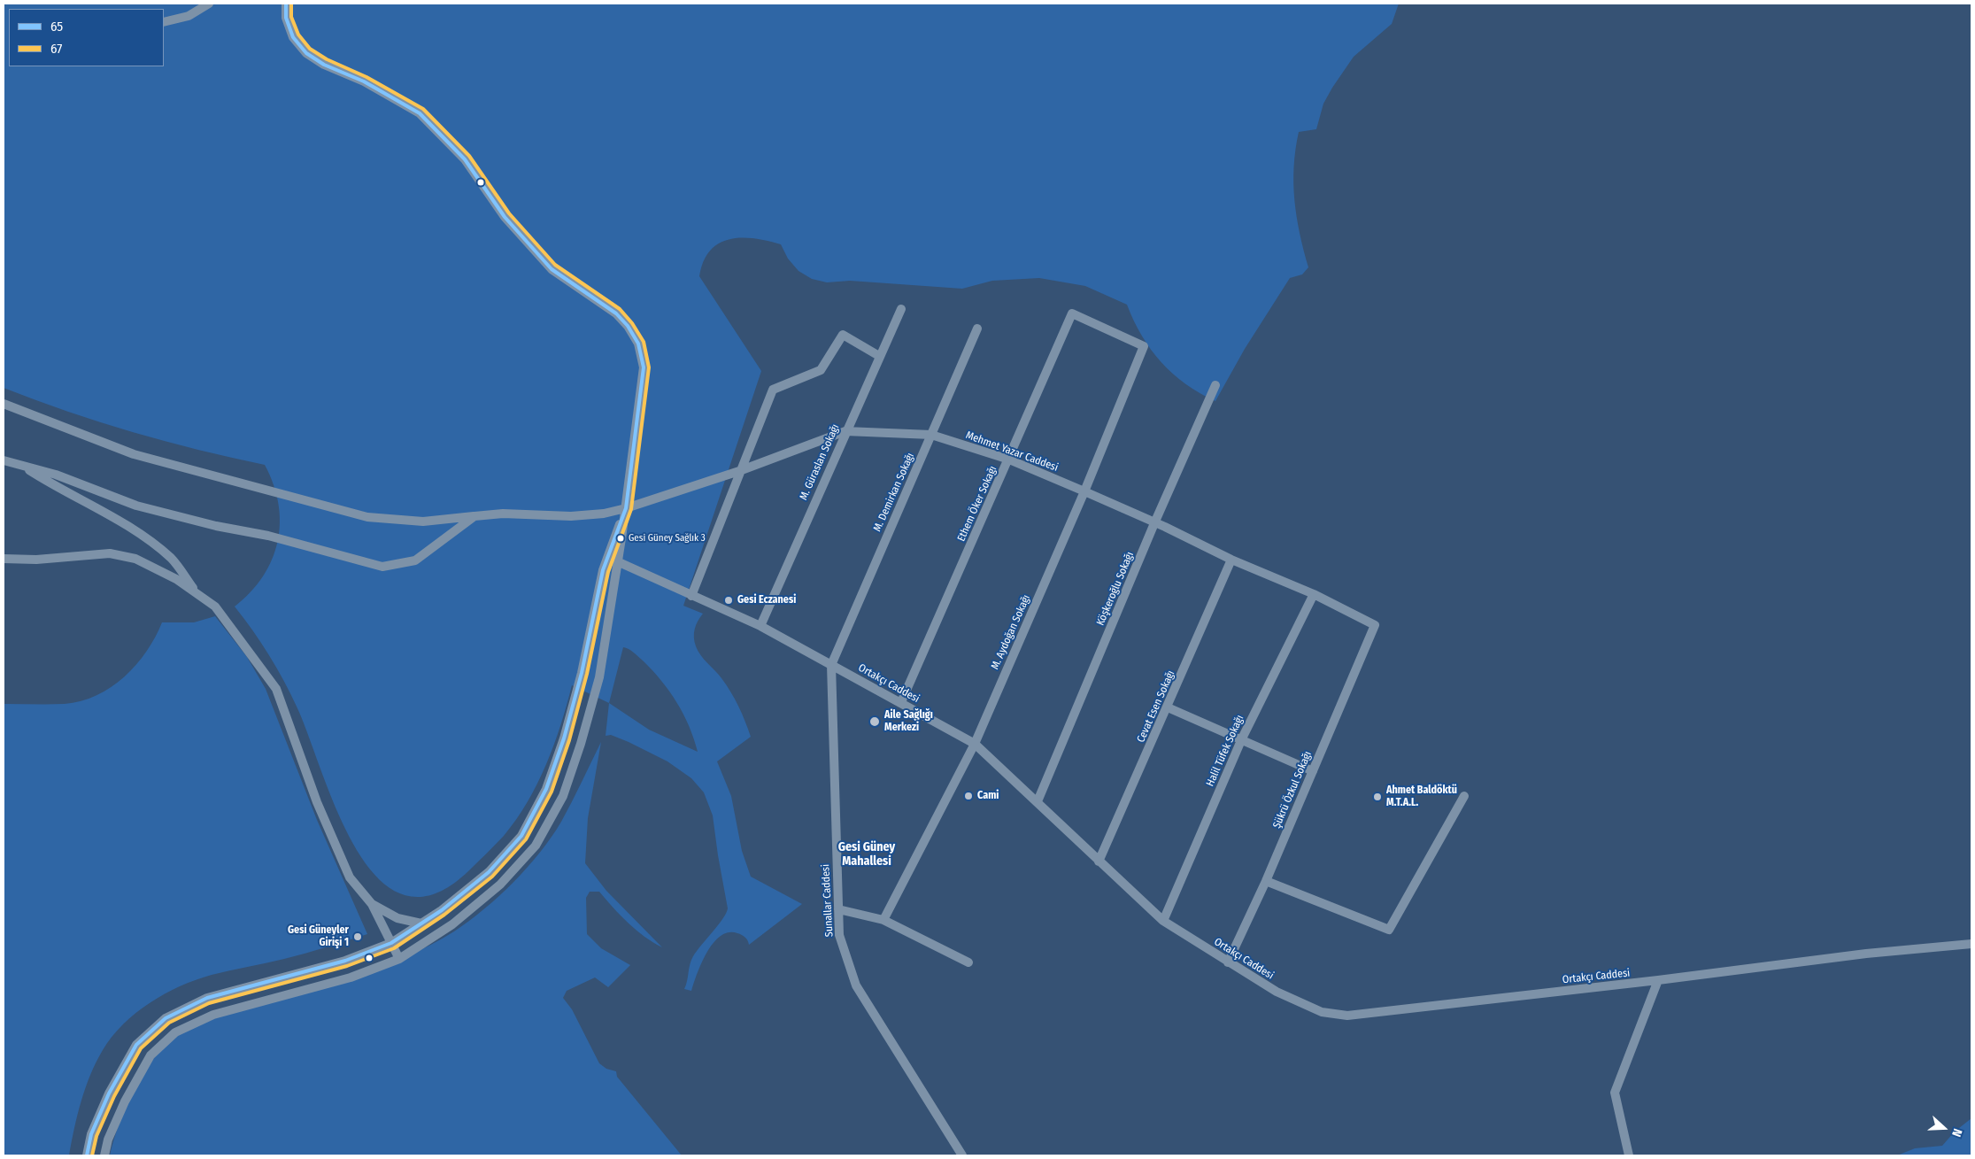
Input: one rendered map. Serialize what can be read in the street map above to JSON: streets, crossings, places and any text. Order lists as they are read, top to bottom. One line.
{"streets":{"street":["Mehmet Yazar Caddesi","M. Güraslan Sokağı","M. Demirkan Sokağı","Ethem Öker Sokağı","Köşkeroğlu Sokağı","M. Aydoğan Sokağı","Ortakçı Caddesi","Cevat Esen Sokağı","Halil Tüfek Sokağı","Şükrü Özkul Sokağı","Sunallar Caddesi"]},"crossings":[["Mehmet Yazar Caddesi","M. Güraslan Sokağı"],["Mehmet Yazar Caddesi","M. Demirkan Sokağı"],["Mehmet Yazar Caddesi","Ethem Öker Sokağı"],["Mehmet Yazar Caddesi","Köşkeroğlu Sokağı"],["Mehmet Yazar Caddesi","M. Aydoğan Sokağı"],["Mehmet Yazar Caddesi","Cevat Esen Sokağı"],["Mehmet Yazar Caddesi","Halil Tüfek Sokağı"],["Mehmet Yazar Caddesi","Şükrü Özkul Sokağı"],["M. Güraslan Sokağı","Ortakçı Caddesi"],["M. Demirkan Sokağı","Ortakçı Caddesi"],["M. Demirkan Sokağı","Sunallar Caddesi"],["Ethem Öker Sokağı","M. Aydoğan Sokağı"],["Ethem Öker Sokağı","Ortakçı Caddesi"],["Köşkeroğlu Sokağı","Ortakçı Caddesi"],["M. Aydoğan Sokağı","Ortakçı Caddesi"],["Ortakçı Caddesi","Cevat Esen Sokağı"],["Ortakçı Caddesi","Halil Tüfek Sokağı"],["Ortakçı Caddesi","Şükrü Özkul Sokağı"],["Ortakçı Caddesi","Sunallar Caddesi"]],"districts":["Gesi Güney Mahallesi"],"places":["Gesi Güney Sağlık 3","Gesi Eczanesi","Aile Sağlığı Merkezi","Cami","Ahmet Baldöktü M.T.A.L.","Gesi Güneyler Girişi 1"],"lines":["transit line 65","transit line 67"],"legend":["65","67"],"north":"right"}
